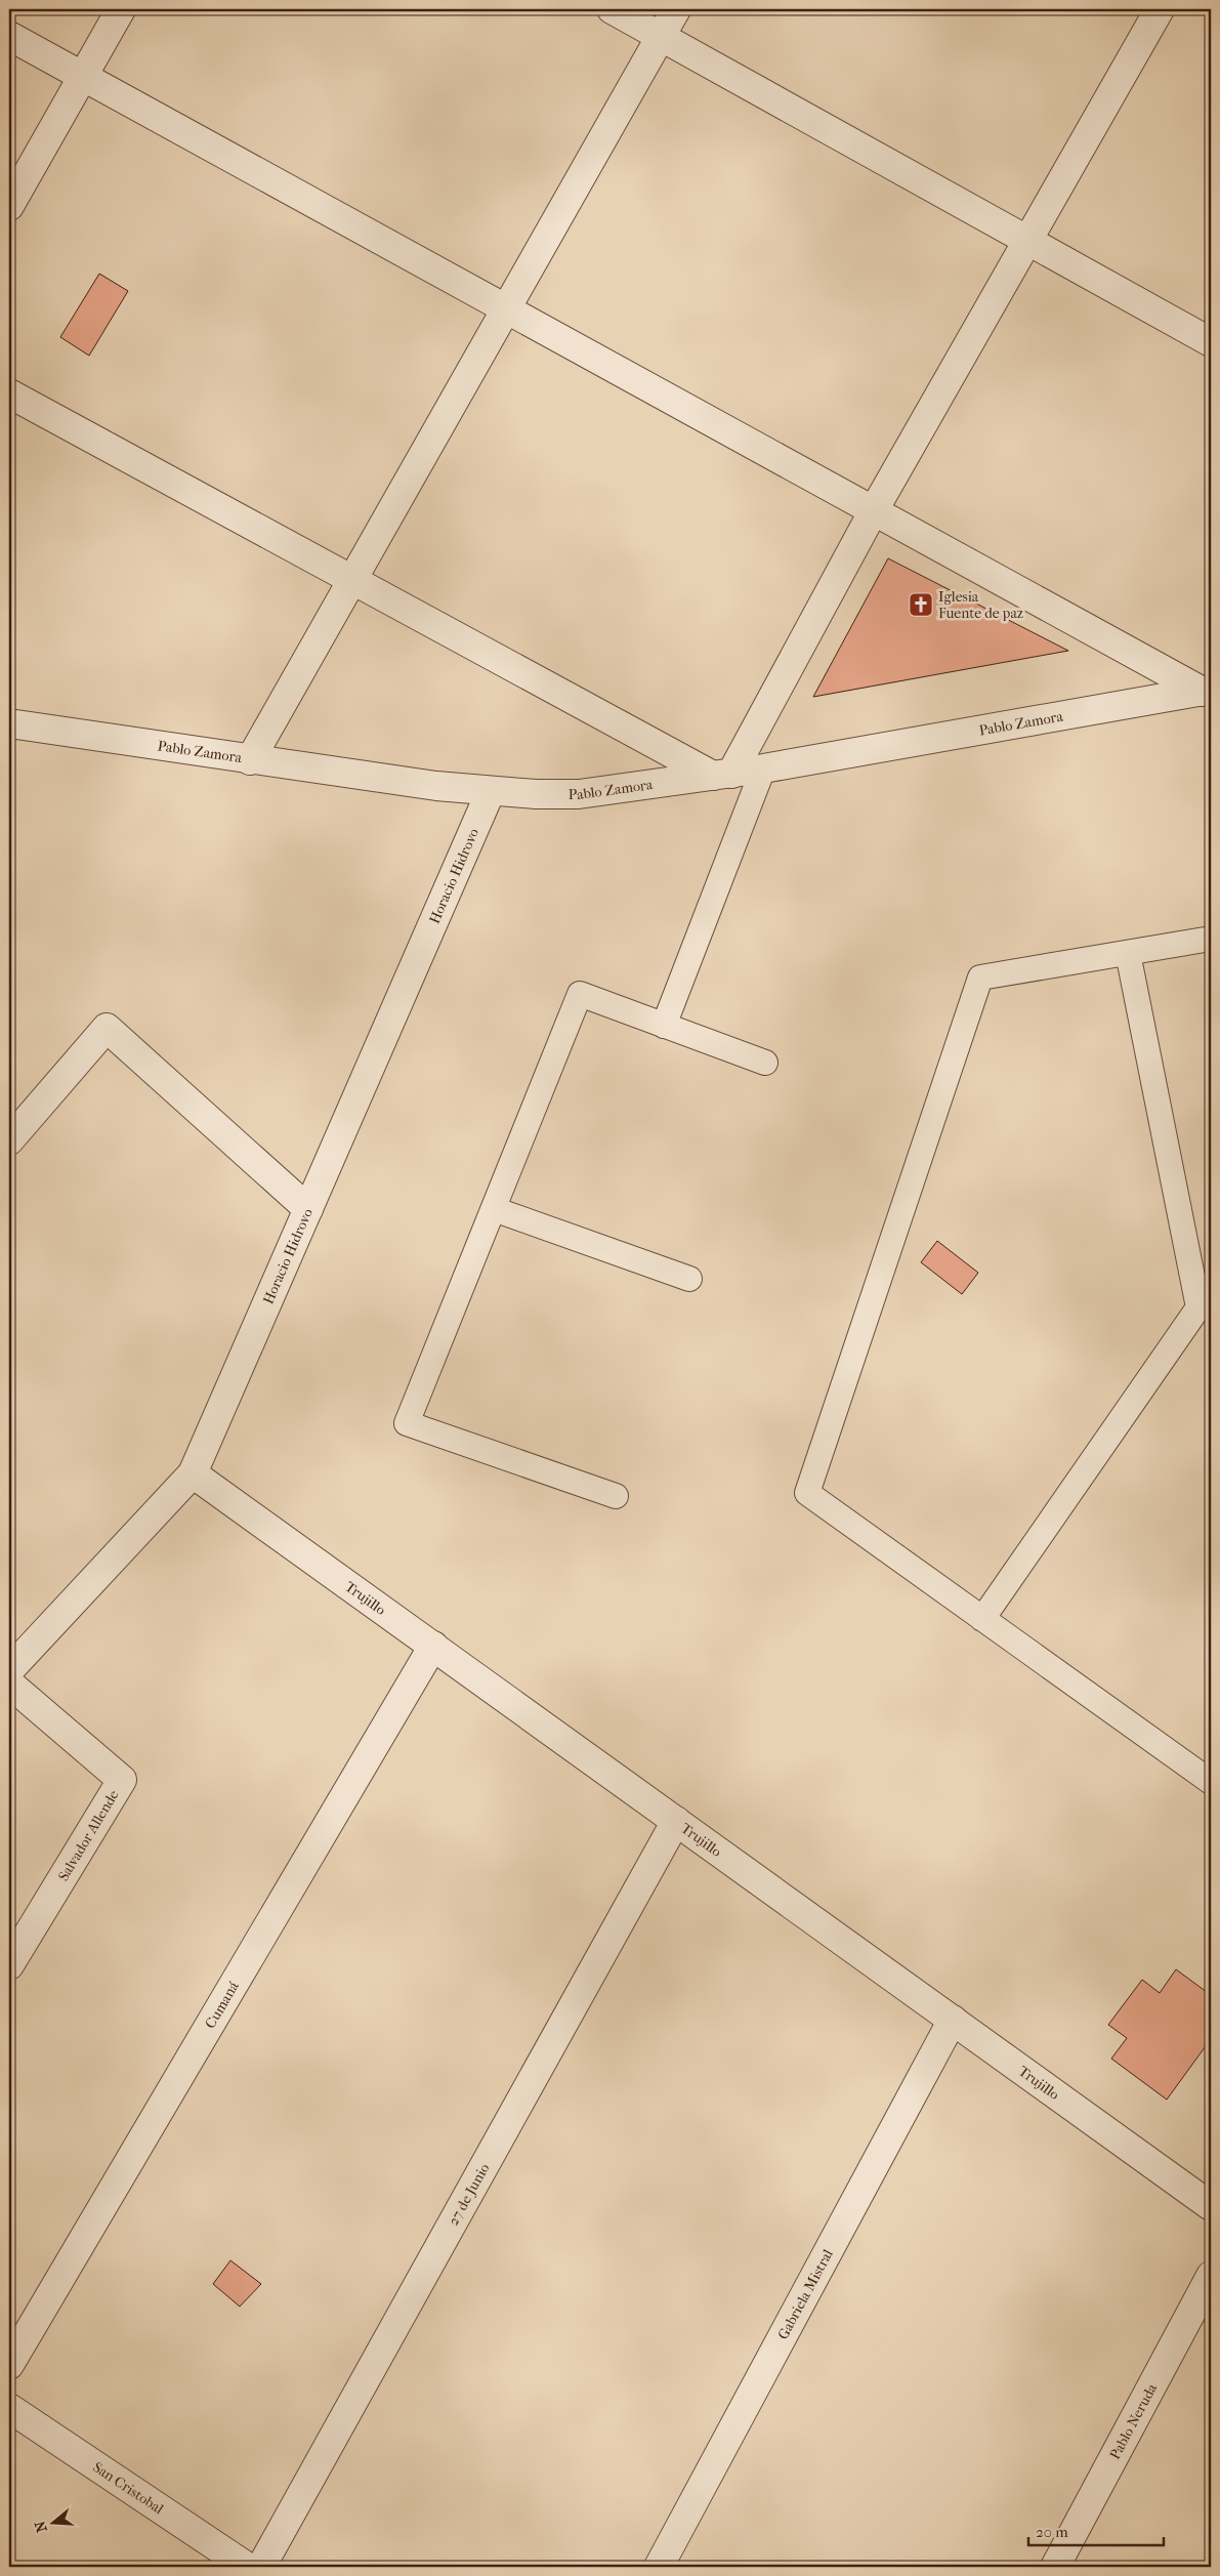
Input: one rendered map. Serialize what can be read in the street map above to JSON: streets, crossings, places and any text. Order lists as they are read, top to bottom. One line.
{"streets":{"street":["Pablo Zamora","Horacio Hidrovo","Trujillo","Salvador Allende","Cumaná","27 de Junio","Gabriela Mistral","Pablo Neruda","San Cristobal"]},"crossings":[["Pablo Zamora","Horacio Hidrovo"],["Horacio Hidrovo","Trujillo"],["Trujillo","Cumaná"],["Trujillo","27 de Junio"],["Trujillo","Gabriela Mistral"]],"places":{"church":["Iglesia Fuente de paz"]},"scale_bar":"20 m","north":"left"}
